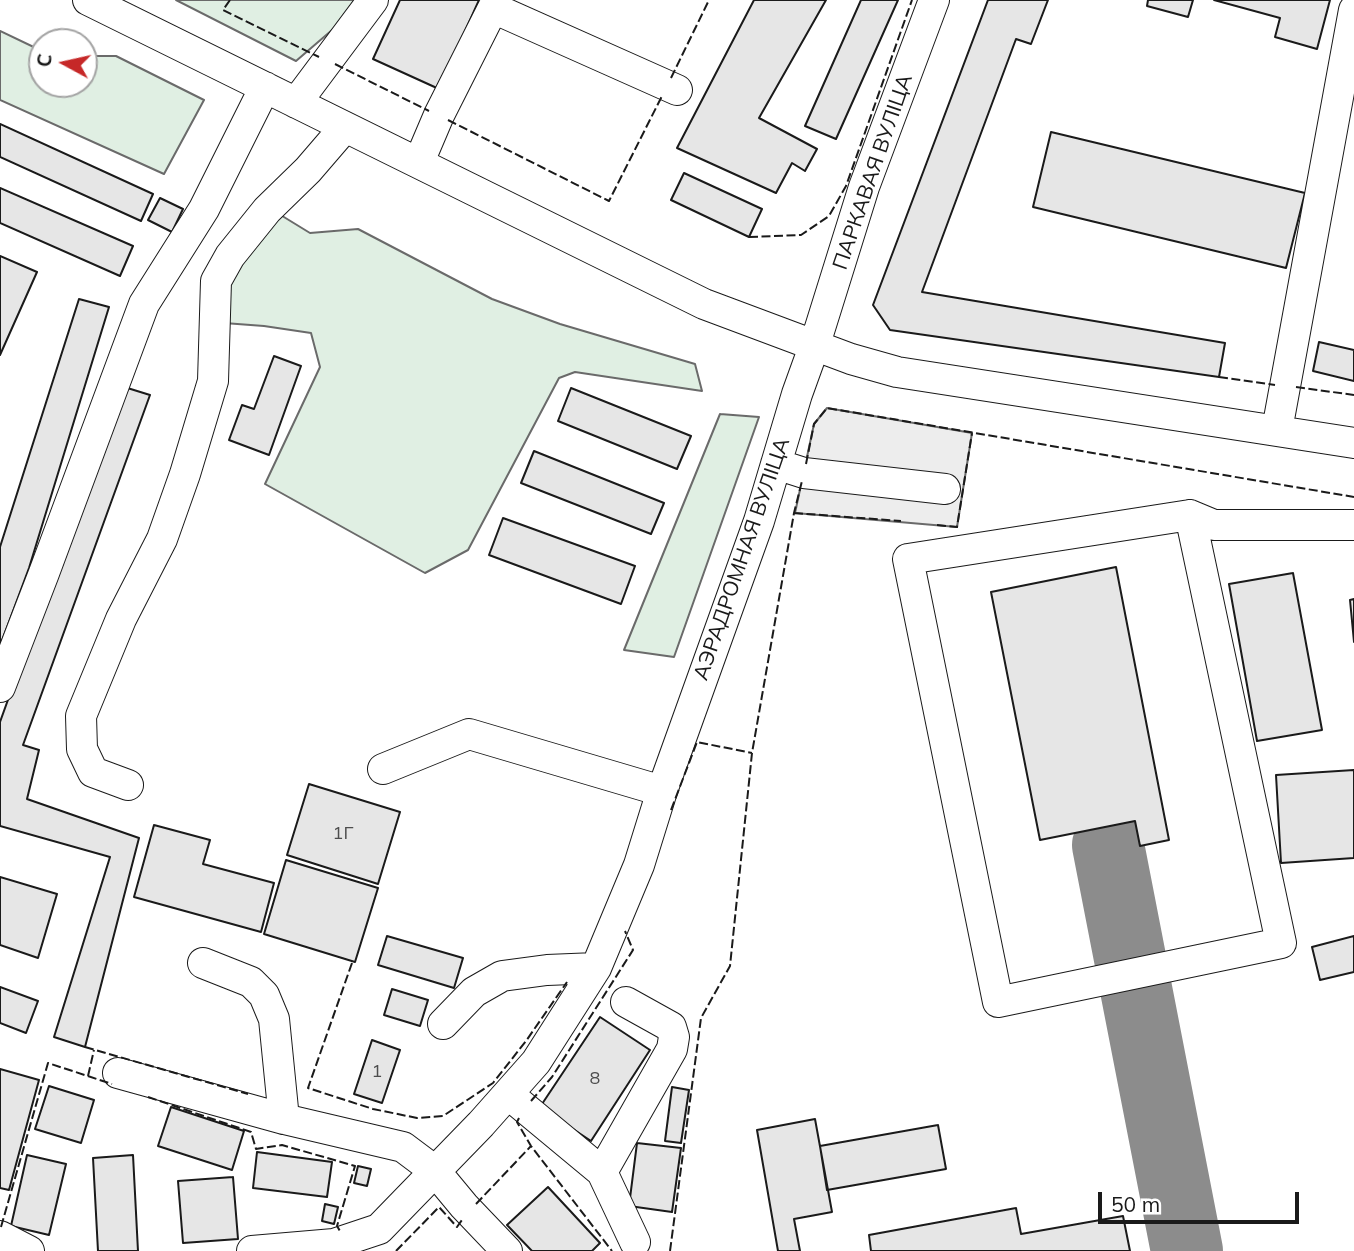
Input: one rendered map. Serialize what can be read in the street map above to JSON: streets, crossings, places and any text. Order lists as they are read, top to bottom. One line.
{"streets":{"street":["ПАРКАВАЯ ВУЛІЦА","АЭРАДРОМНАЯ ВУЛІЦА"]},"crossings":[["ПАРКАВАЯ ВУЛІЦА","АЭРАДРОМНАЯ ВУЛІЦА"]],"house_numbers":["1Г","1","8"],"scale_bar":"50 m","north":"left"}
